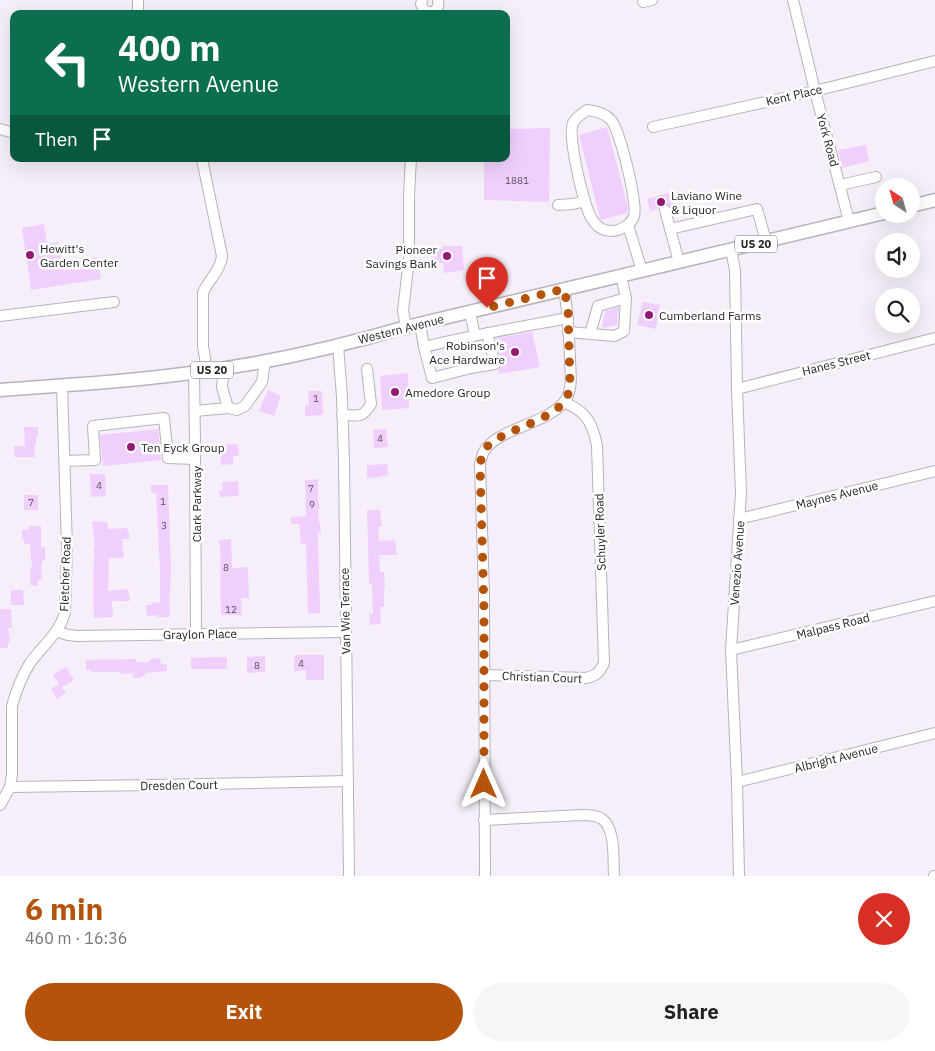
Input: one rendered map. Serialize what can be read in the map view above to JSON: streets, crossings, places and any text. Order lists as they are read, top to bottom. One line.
{"streets":{"main road":["US 20","Western Avenue"],"street":["Kent Place","York Road","Hanes Street","Maynes Avenue","Clark Parkway","Schuyler Road","Venezio Avenue","Fletcher Road","Van Wie Terrace","Malpass Road","Graylon Place","Christian Court","Albright Avenue","Dresden Court"]},"crossings":[["Kent Place","York Road"],["York Road","Western Avenue"],["Western Avenue","Clark Parkway"],["Western Avenue","Venezio Avenue"],["Western Avenue","Fletcher Road"],["Western Avenue","Van Wie Terrace"],["Hanes Street","Venezio Avenue"],["Maynes Avenue","Venezio Avenue"],["Clark Parkway","Graylon Place"],["Schuyler Road","Christian Court"],["Venezio Avenue","Malpass Road"],["Venezio Avenue","Albright Avenue"],["Fletcher Road","Graylon Place"],["Fletcher Road","Dresden Court"],["Van Wie Terrace","Graylon Place"],["Van Wie Terrace","Dresden Court"]],"places":["Laviano Wine & Liquor","Hewitt's Garden Center","Pioneer Savings Bank","Cumberland Farms","Robinson's Ace Hardware","Amedore Group","Ten Eyck Group"],"house_numbers":["1881","1","4","4","7","1","7","9","3","8","12","4","8"],"north":"top left","page":{"turn":["400 m","Western Avenue"],"then":"Then","heading":["6 min","460 m · 16:36"],"buttons":["Exit","Share"]}}
